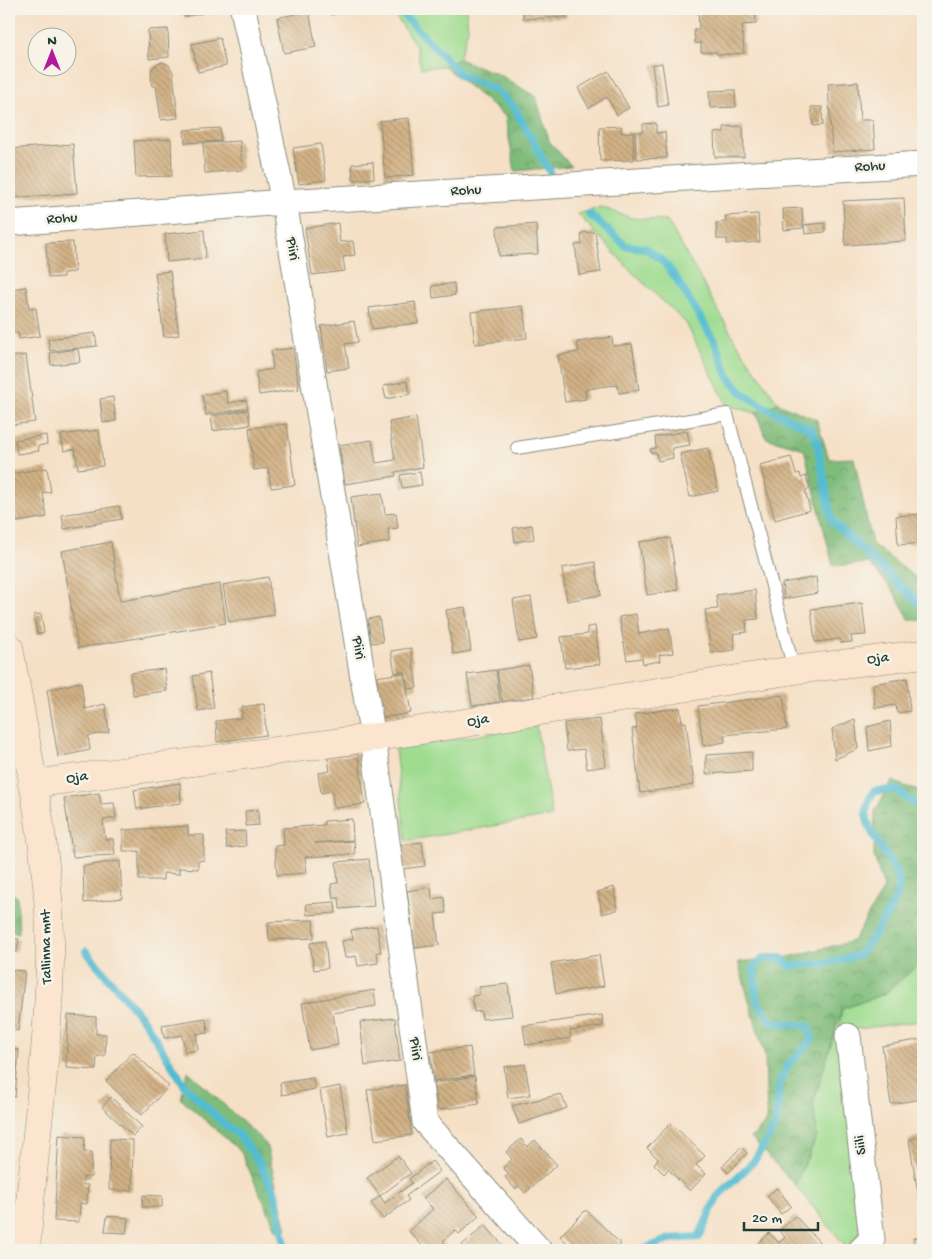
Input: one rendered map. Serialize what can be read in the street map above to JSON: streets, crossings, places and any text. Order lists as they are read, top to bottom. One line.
{"streets":{"street":["Rohu","Piiri","Oja","Tallinna mnt","Siili"]},"crossings":[["Rohu","Piiri"],["Piiri","Oja"],["Oja","Tallinna mnt"]],"scale_bar":"20 m","north":"top"}
